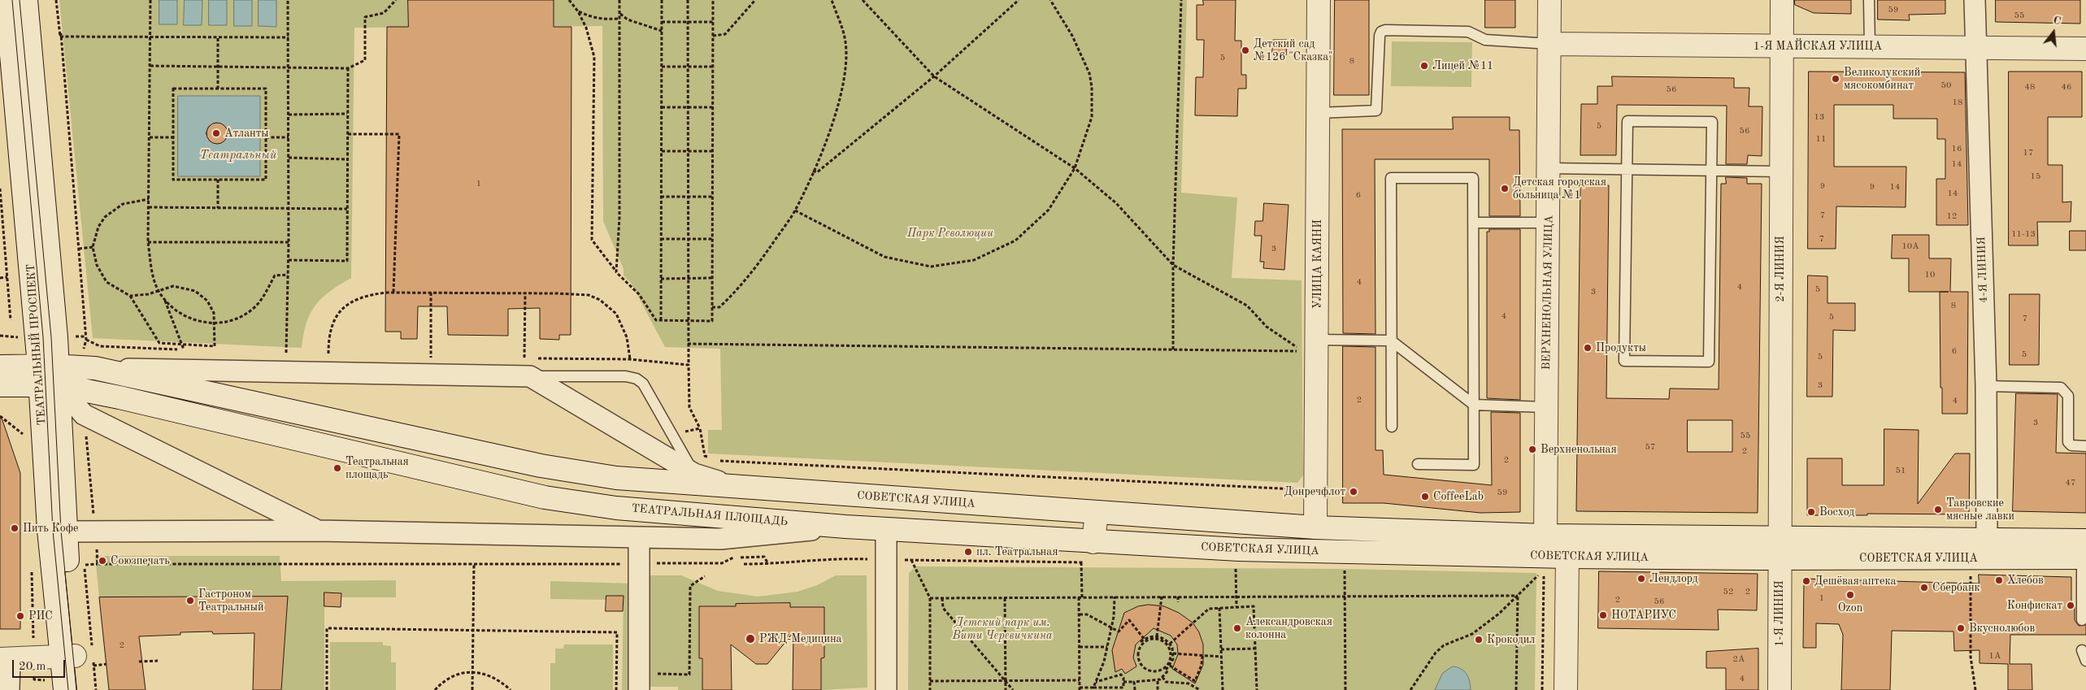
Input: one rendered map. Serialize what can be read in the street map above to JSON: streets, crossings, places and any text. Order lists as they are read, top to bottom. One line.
{"streets":{"main road":["1-Я МАЙСКАЯ УЛИЦА","УЛИЦА КАЯНИ","2-Я ЛИНИЯ","ВЕРХНЕНОЛЬНАЯ УЛИЦА","ТЕАТРАЛЬНЫЙ ПРОСПЕКТ","СОВЕТСКАЯ УЛИЦА","ТЕАТРАЛЬНАЯ ПЛОЩАДЬ","1-Я ЛИНИЯ"],"street":["4-Я ЛИНИЯ"]},"crossings":[["1-Я МАЙСКАЯ УЛИЦА","2-Я ЛИНИЯ"],["1-Я МАЙСКАЯ УЛИЦА","4-Я ЛИНИЯ"],["1-Я МАЙСКАЯ УЛИЦА","ВЕРХНЕНОЛЬНАЯ УЛИЦА"],["УЛИЦА КАЯНИ","СОВЕТСКАЯ УЛИЦА"],["2-Я ЛИНИЯ","СОВЕТСКАЯ УЛИЦА"],["2-Я ЛИНИЯ","1-Я ЛИНИЯ"],["4-Я ЛИНИЯ","СОВЕТСКАЯ УЛИЦА"],["ВЕРХНЕНОЛЬНАЯ УЛИЦА","СОВЕТСКАЯ УЛИЦА"],["ТЕАТРАЛЬНЫЙ ПРОСПЕКТ","ТЕАТРАЛЬНАЯ ПЛОЩАДЬ"],["СОВЕТСКАЯ УЛИЦА","ТЕАТРАЛЬНАЯ ПЛОЩАДЬ"],["СОВЕТСКАЯ УЛИЦА","1-Я ЛИНИЯ"]],"water":["Театральный"],"parks":["Парк Революции","Детский парк им. Вити Черевичкина"],"places":["Детский сад №126 \"Сказка\"","Лицей №11","Великолукский мясокомбинат","Атланты","Детская городская больница №1","Продукты","Верхненольная","Театральная площадь","Донречфлот","CoffeeLab","Тавровские мясные лавки","Восход","Пить Кофе","пл. Театральная","Союзпечать","Лендлорд","Хлебов","Дешёвая аптека","Сбербанк","Ozon","Гастроном Театральный","Конфискат","НОТАРИУС","РИС","Александровская колонна","Вкуснолюбов","РЖД-Медицина","Крокодил"],"house_numbers":["59","55","5","8","50","48","46","56","18","13","5","56","11","16","17","14","15","1","9","9","14","14","6","7","12","11-13","7","10А","3","10","4","4","5","3","8","4","5","7","6","5","5","3","2","4","3","55","57","2","2","51","47","59","52","2","1","2","56","2","1А","2А","4"],"scale_bar":"20 m","north":"top"}
